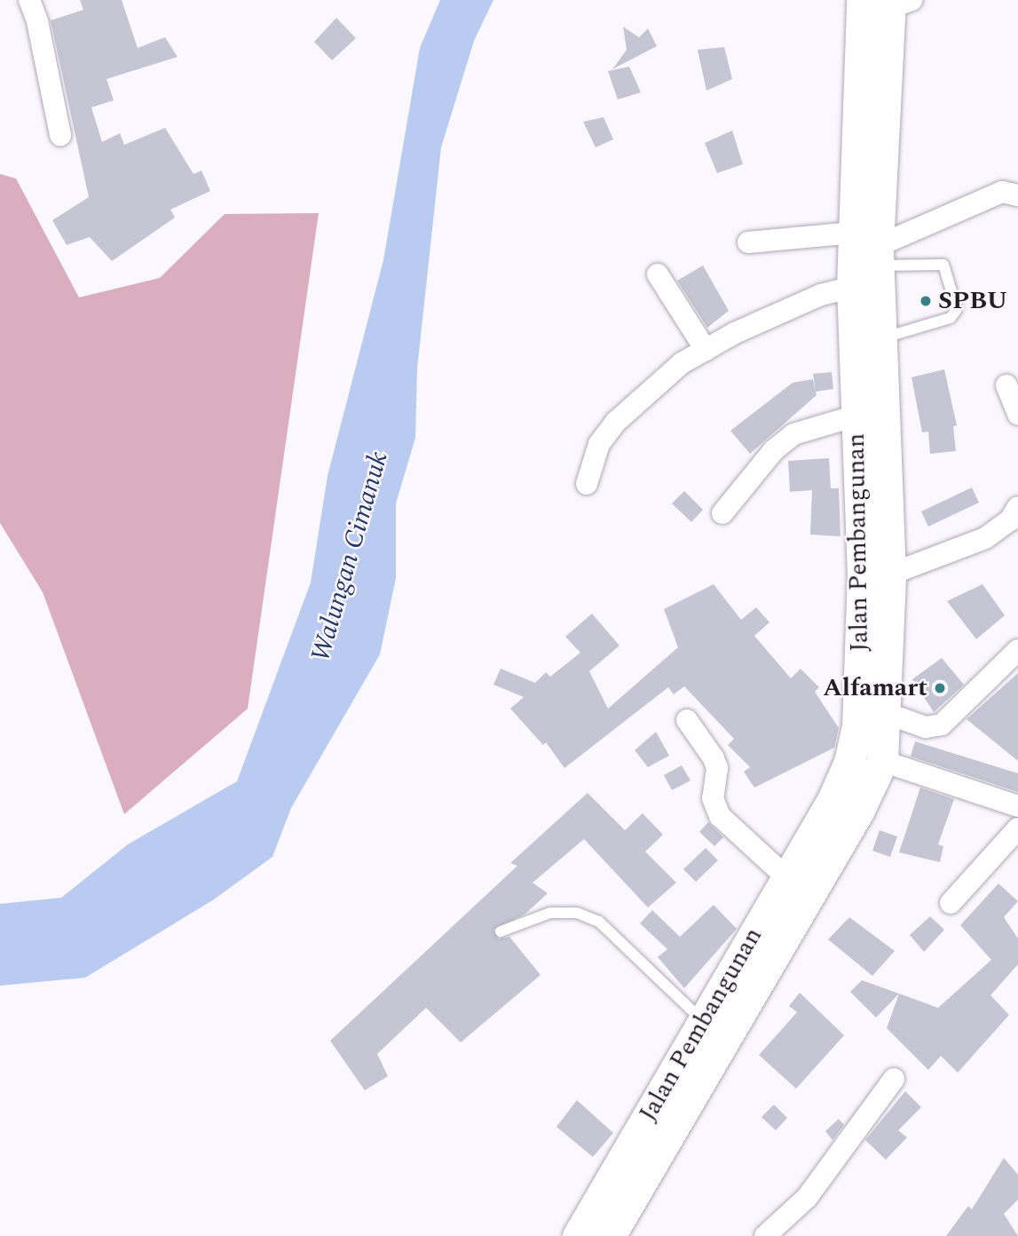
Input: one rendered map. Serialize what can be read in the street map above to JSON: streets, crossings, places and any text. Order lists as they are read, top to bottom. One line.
{"streets":{"main road":["Jalan Pembangunan"]},"water":["Walungan Cimanuk"],"places":["SPBU","Alfamart"]}
